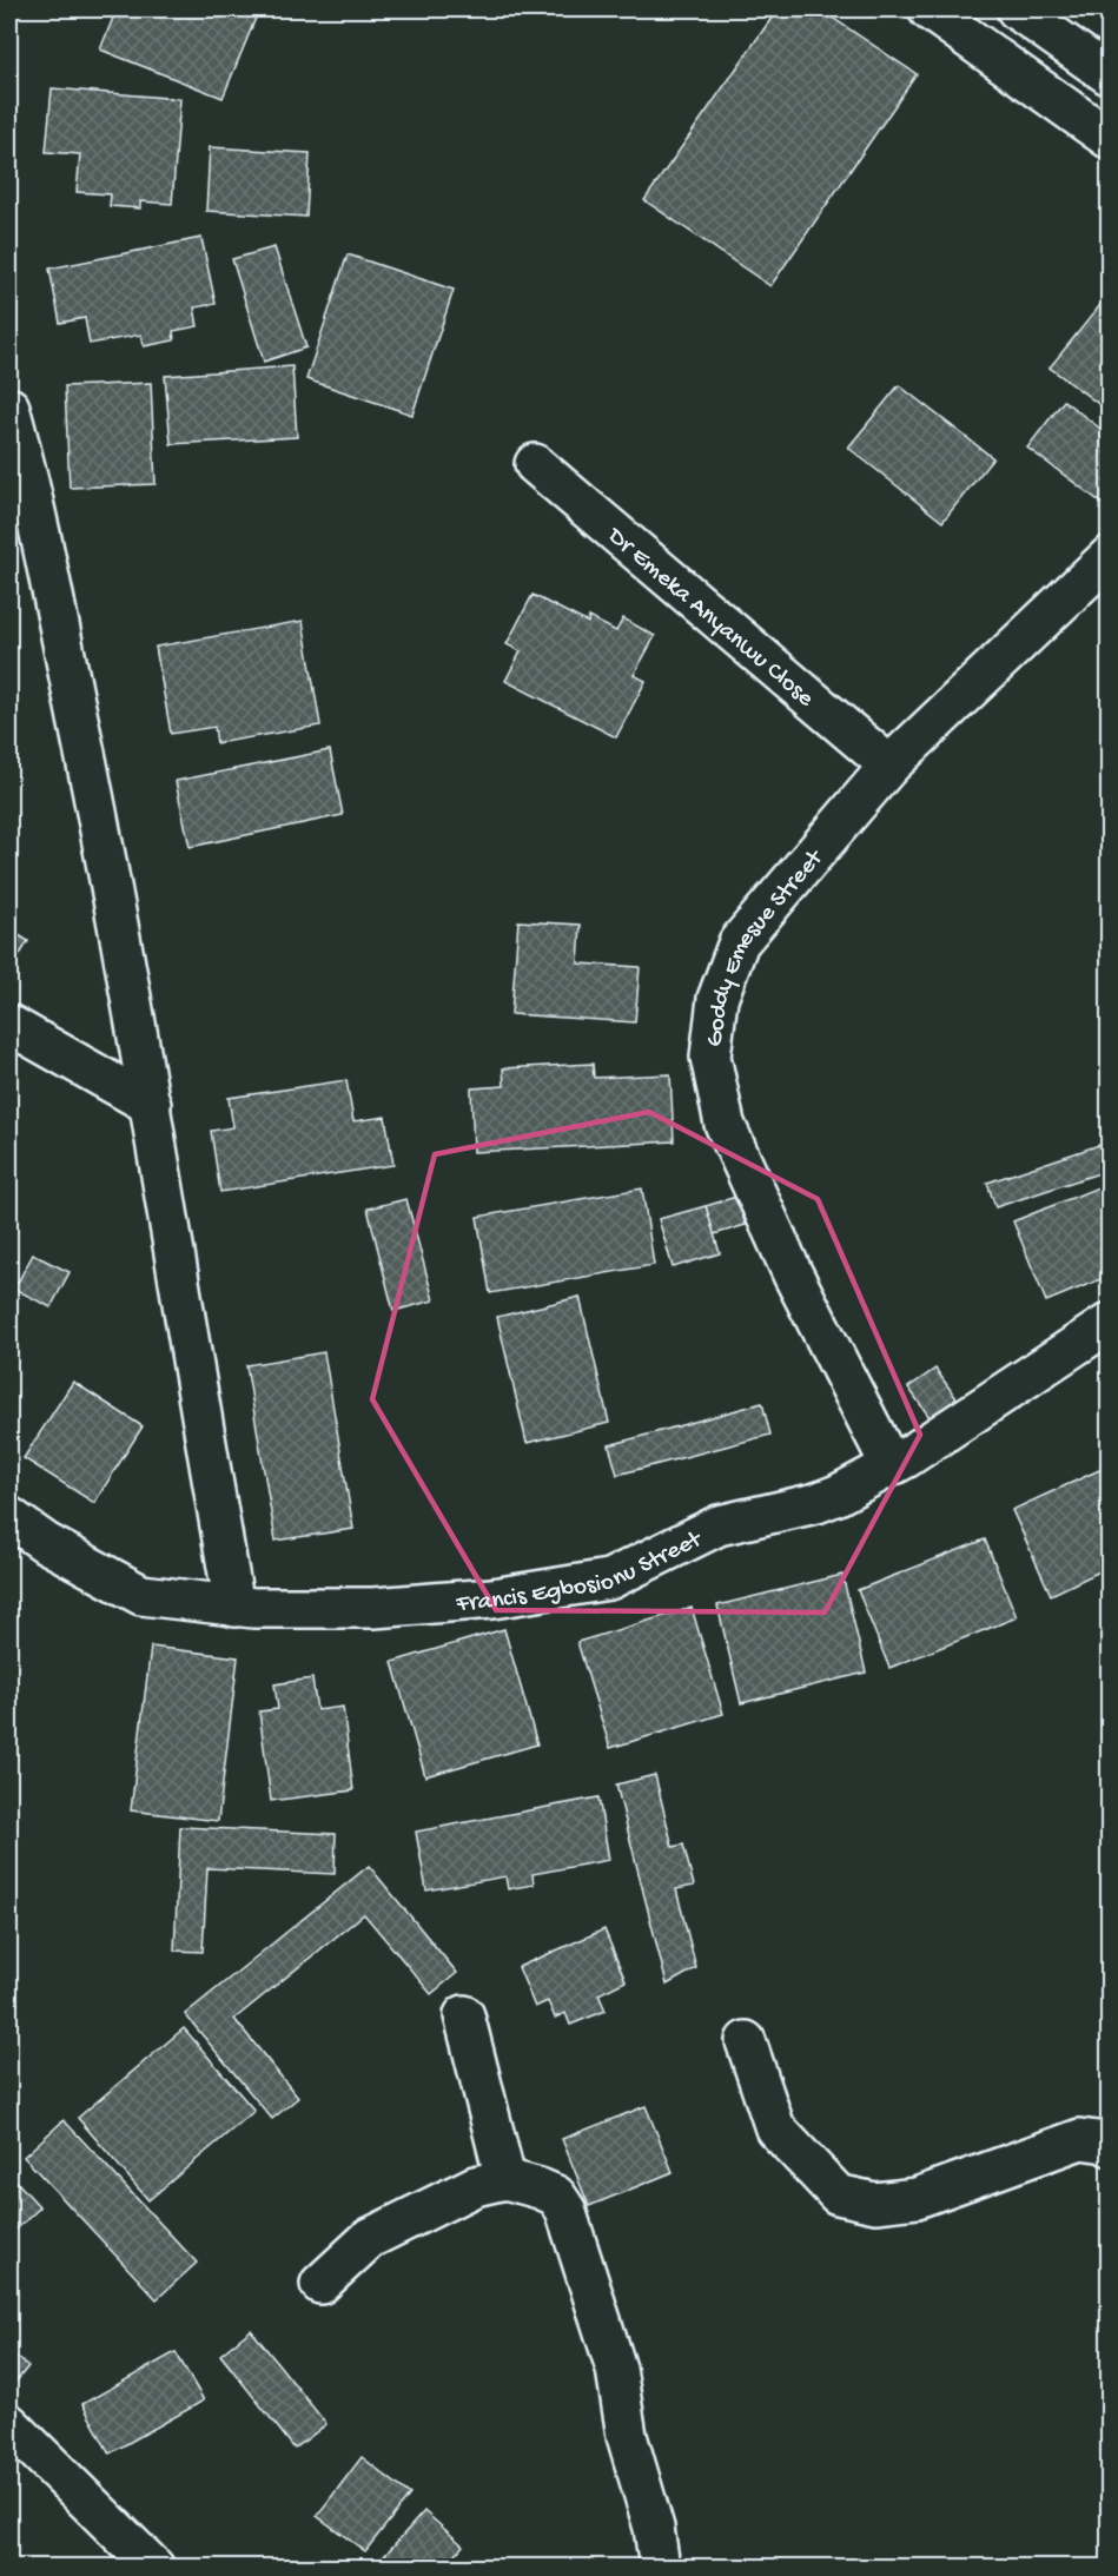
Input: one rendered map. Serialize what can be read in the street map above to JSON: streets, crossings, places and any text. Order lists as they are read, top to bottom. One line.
{"streets":{"street":["Dr Emeka Anyanwu Close","Goddy Emesue Street","Francis Egbosionu Street"]},"crossings":[["Dr Emeka Anyanwu Close","Goddy Emesue Street"],["Goddy Emesue Street","Francis Egbosionu Street"]]}
